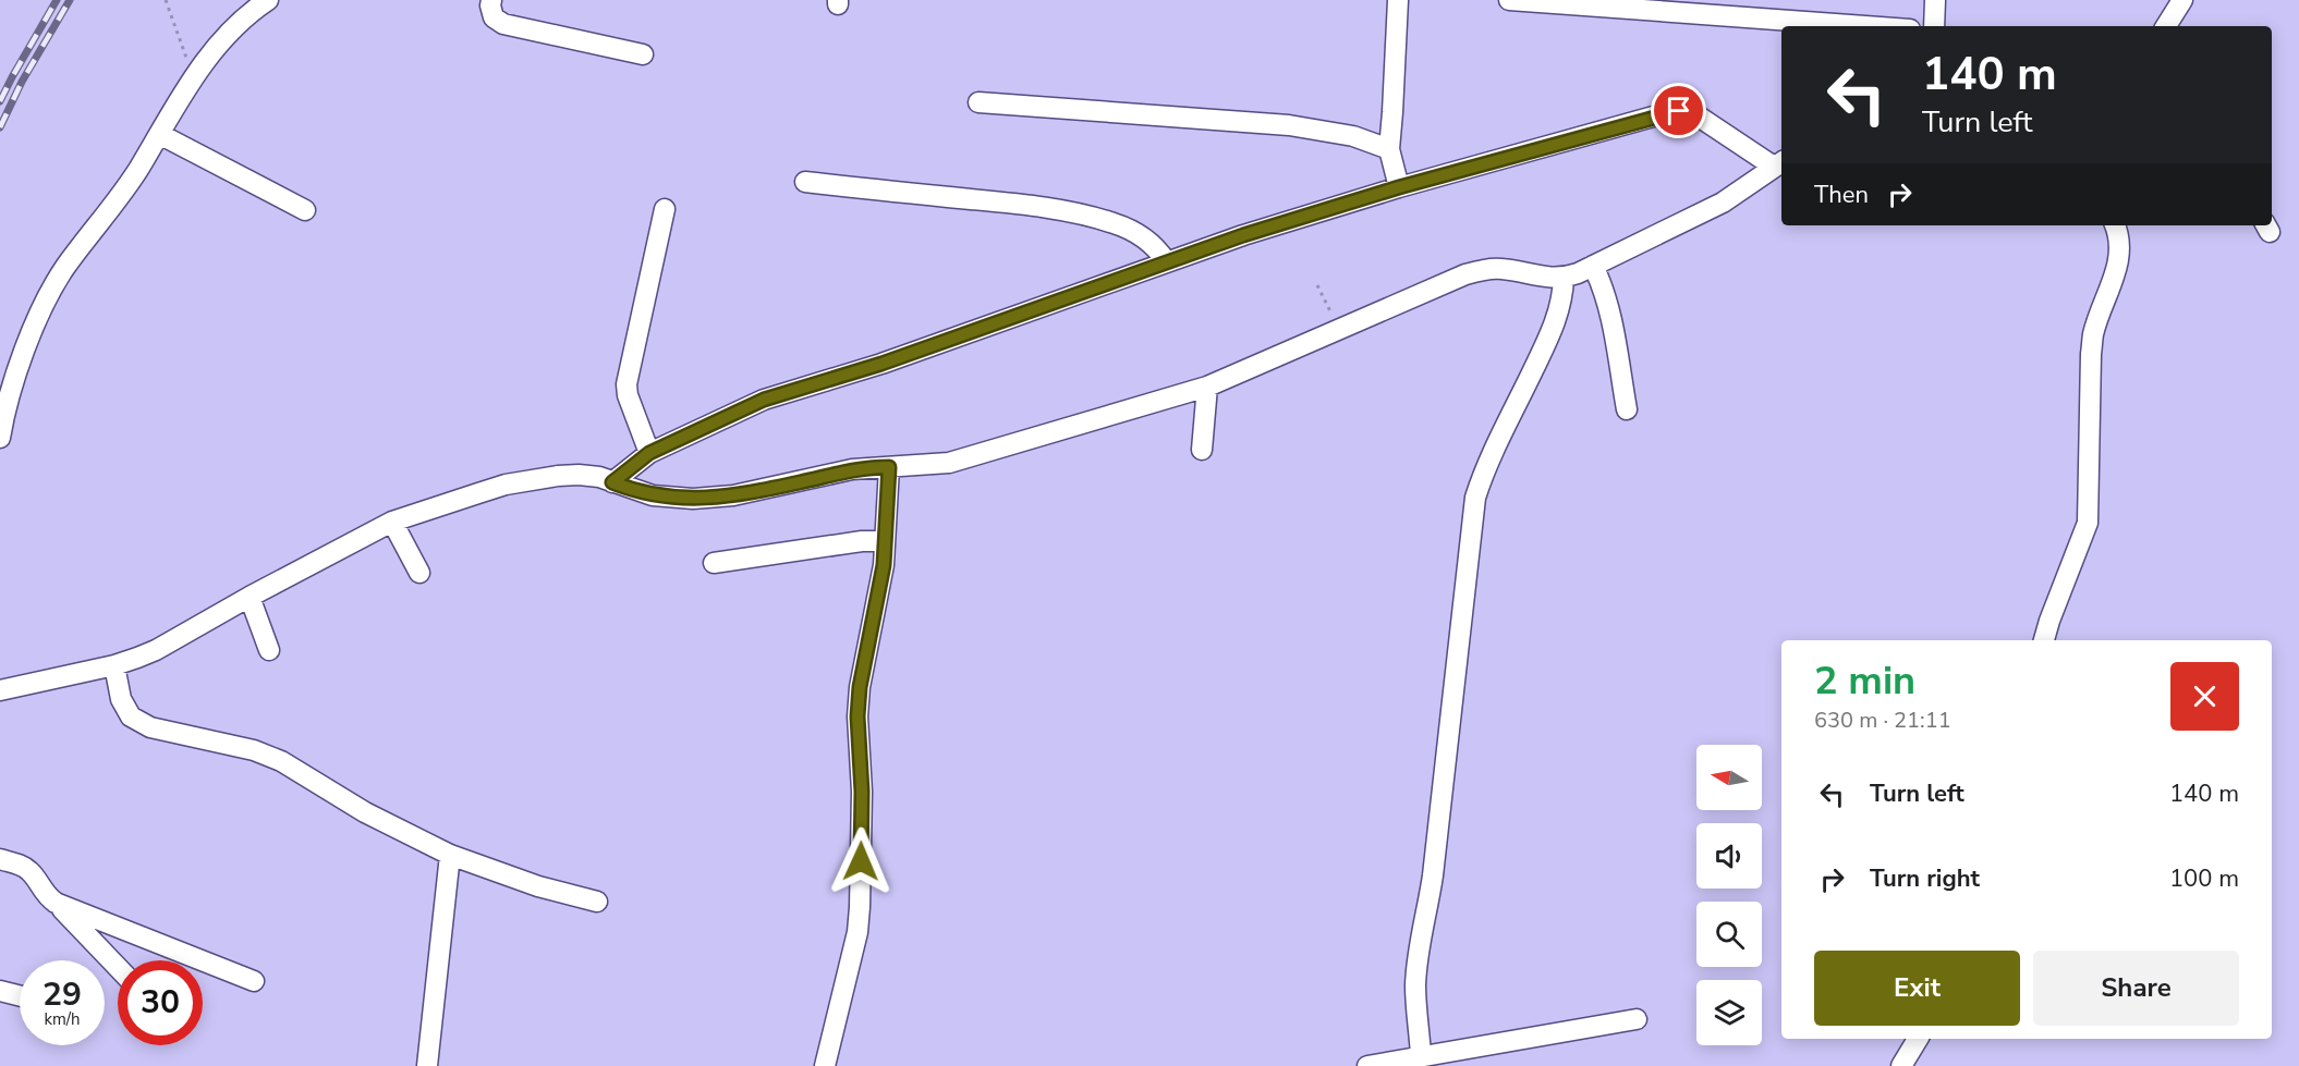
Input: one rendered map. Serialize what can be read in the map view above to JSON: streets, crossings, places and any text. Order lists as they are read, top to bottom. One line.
{"north":"left","page":{"turn":["140 m","Turn left"],"then":"Then","heading":["2 min","630 m · 21:11"],"list":[{"name":"Turn left","value":"140 m"},{"name":"Turn right","value":"100 m"}],"buttons":["Exit","Share"],"speed":"29 km/h","limit":"30"}}
